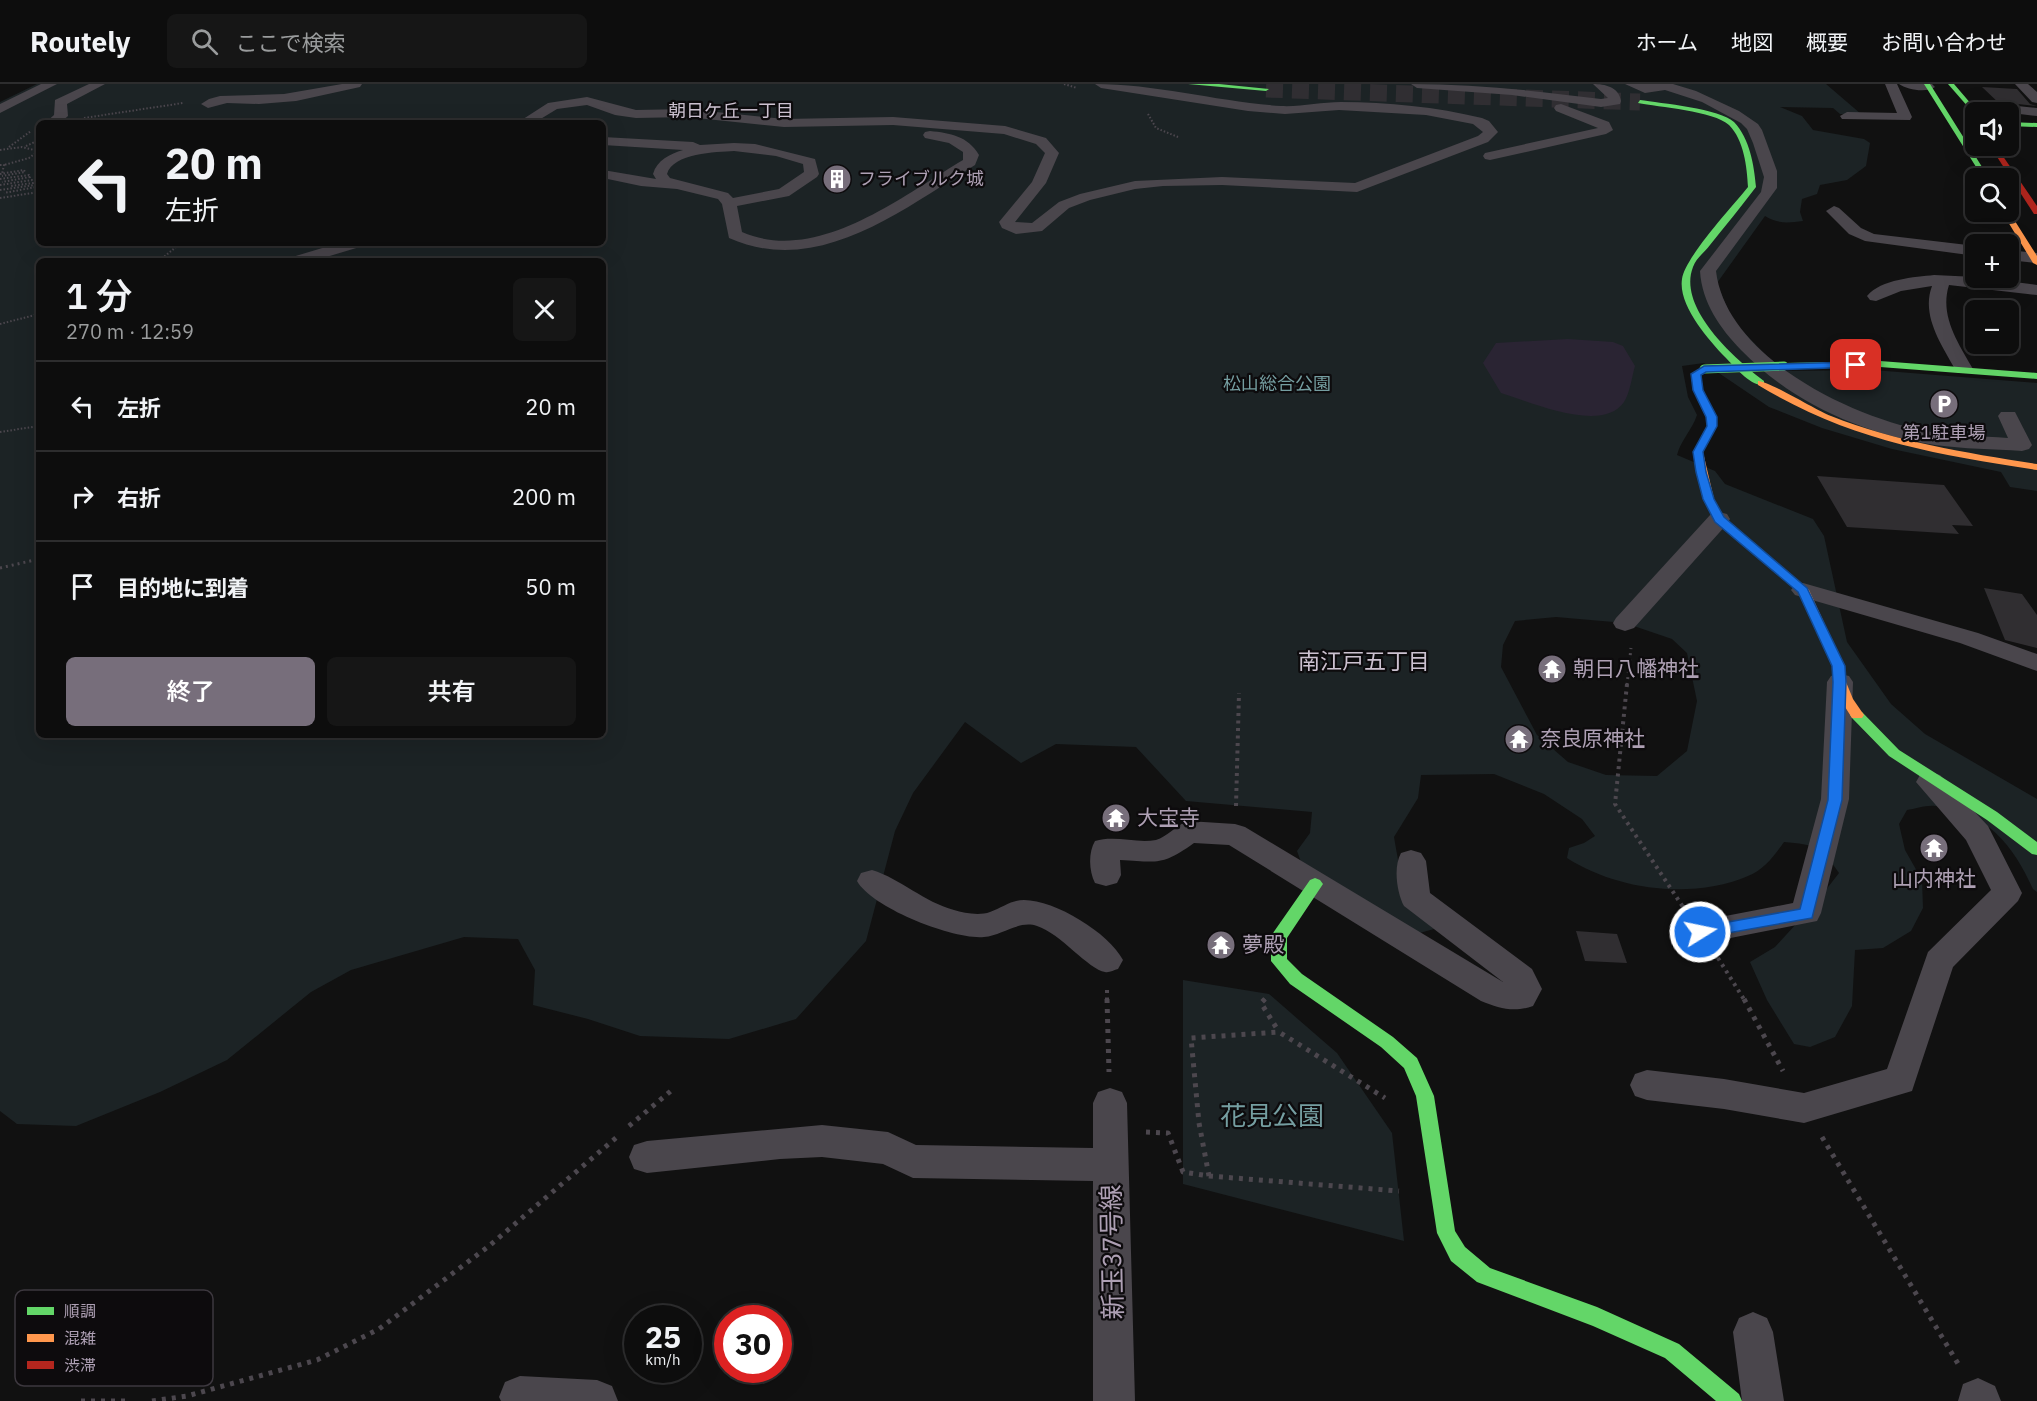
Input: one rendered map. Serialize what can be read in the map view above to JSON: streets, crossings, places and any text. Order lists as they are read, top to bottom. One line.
{"streets":{"street":["新玉37号線"]},"districts":["朝日ケ丘一丁目","南江戸五丁目"],"parks":["松山総合公園","花見公園"],"places":{"building":["フライブルク城"],"parking":["第1駐車場"],"temple":["朝日八幡神社","奈良原神社","大宝寺","山内神社","夢殿"]},"legend":["順調","混雑","渋滞"],"page":{"header":"Routely","search":"ここで検索","nav":["ホーム","地図","概要","お問い合わせ"],"map_buttons":["+","−"],"turn":["20 m","左折"],"heading":["1 分","270 m · 12:59"],"list":[{"name":"左折","value":"20 m"},{"name":"右折","value":"200 m"},{"name":"目的地に到着","value":"50 m"}],"buttons":["終了","共有"],"speed":"25 km/h","limit":"30"}}
